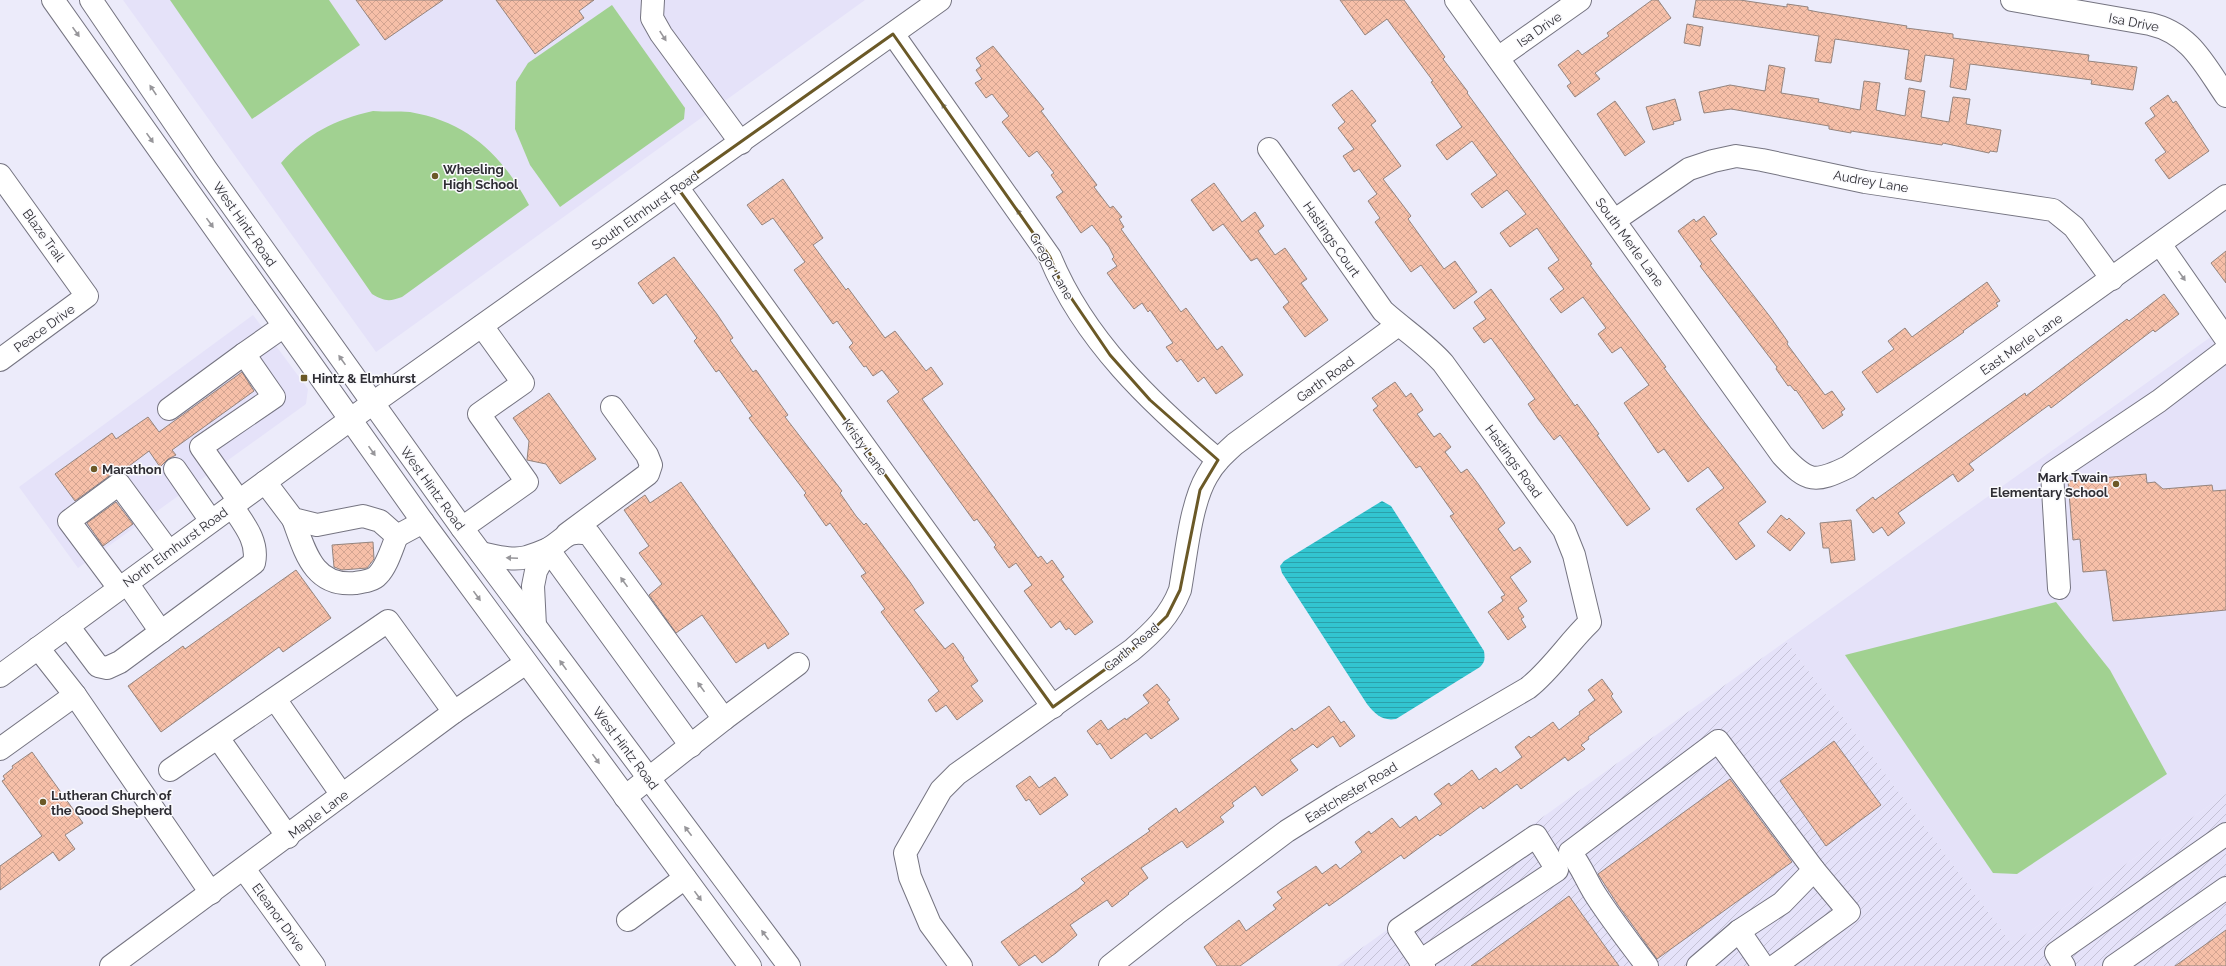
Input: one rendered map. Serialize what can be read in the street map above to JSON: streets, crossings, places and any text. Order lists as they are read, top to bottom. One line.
{"streets":{"street":["Isa Drive","Audrey Lane","South Elmhurst Road","West Hintz Road","Blaze Trail","Hastings Court","South Merle Lane","Gregor Lane","Peace Drive","East Merle Lane","Garth Road","Kristy Lane","Hastings Road","North Elmhurst Road","Eastchester Road","Maple Lane","Eleanor Drive"]},"crossings":[["Isa Drive","South Merle Lane"],["Audrey Lane","South Merle Lane"],["Audrey Lane","East Merle Lane"],["South Elmhurst Road","West Hintz Road"],["South Elmhurst Road","Gregor Lane"],["South Elmhurst Road","Kristy Lane"],["South Elmhurst Road","North Elmhurst Road"],["Blaze Trail","Peace Drive"],["Hastings Court","Garth Road"],["Hastings Court","Hastings Road"],["South Merle Lane","East Merle Lane"],["Gregor Lane","Garth Road"],["Garth Road","Kristy Lane"],["Garth Road","Hastings Road"],["Hastings Road","Eastchester Road"],["Maple Lane","Eleanor Drive"]],"one_way":["Gregor Lane"],"places":{"other":["Wheeling High School","Marathon","Mark Twain Elementary School","Lutheran Church of the Good Shepherd"],"transit":["Hintz & Elmhurst"]}}
